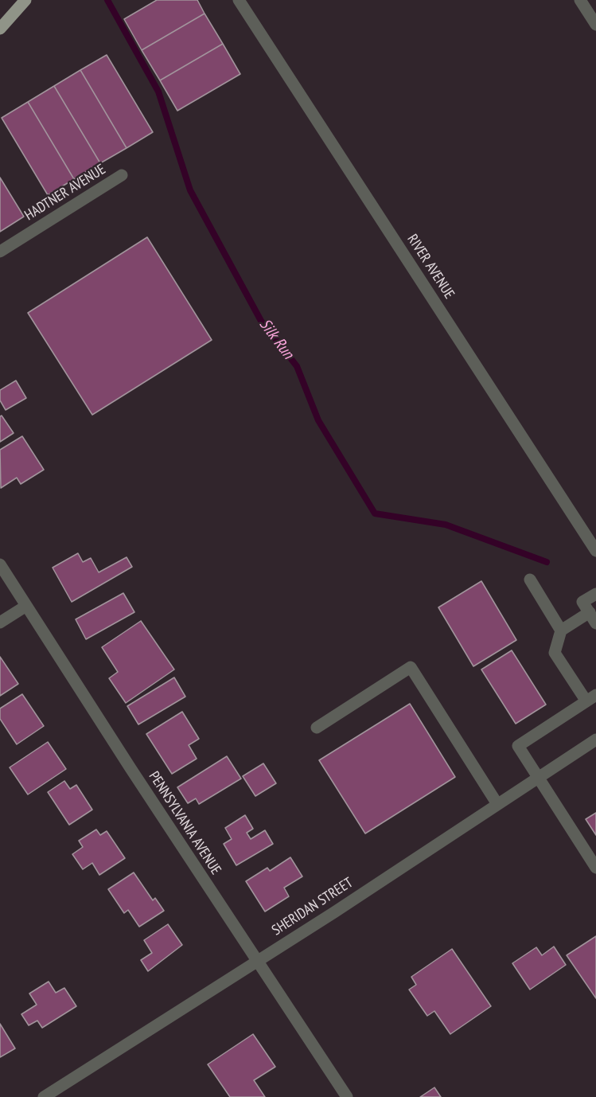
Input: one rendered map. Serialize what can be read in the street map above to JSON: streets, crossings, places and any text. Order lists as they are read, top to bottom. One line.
{"streets":{"street":["HADTNER AVENUE","RIVER AVENUE","PENNSYLVANIA AVENUE","SHERIDAN STREET"]},"crossings":[["PENNSYLVANIA AVENUE","SHERIDAN STREET"]],"water":["Silk Run"]}
